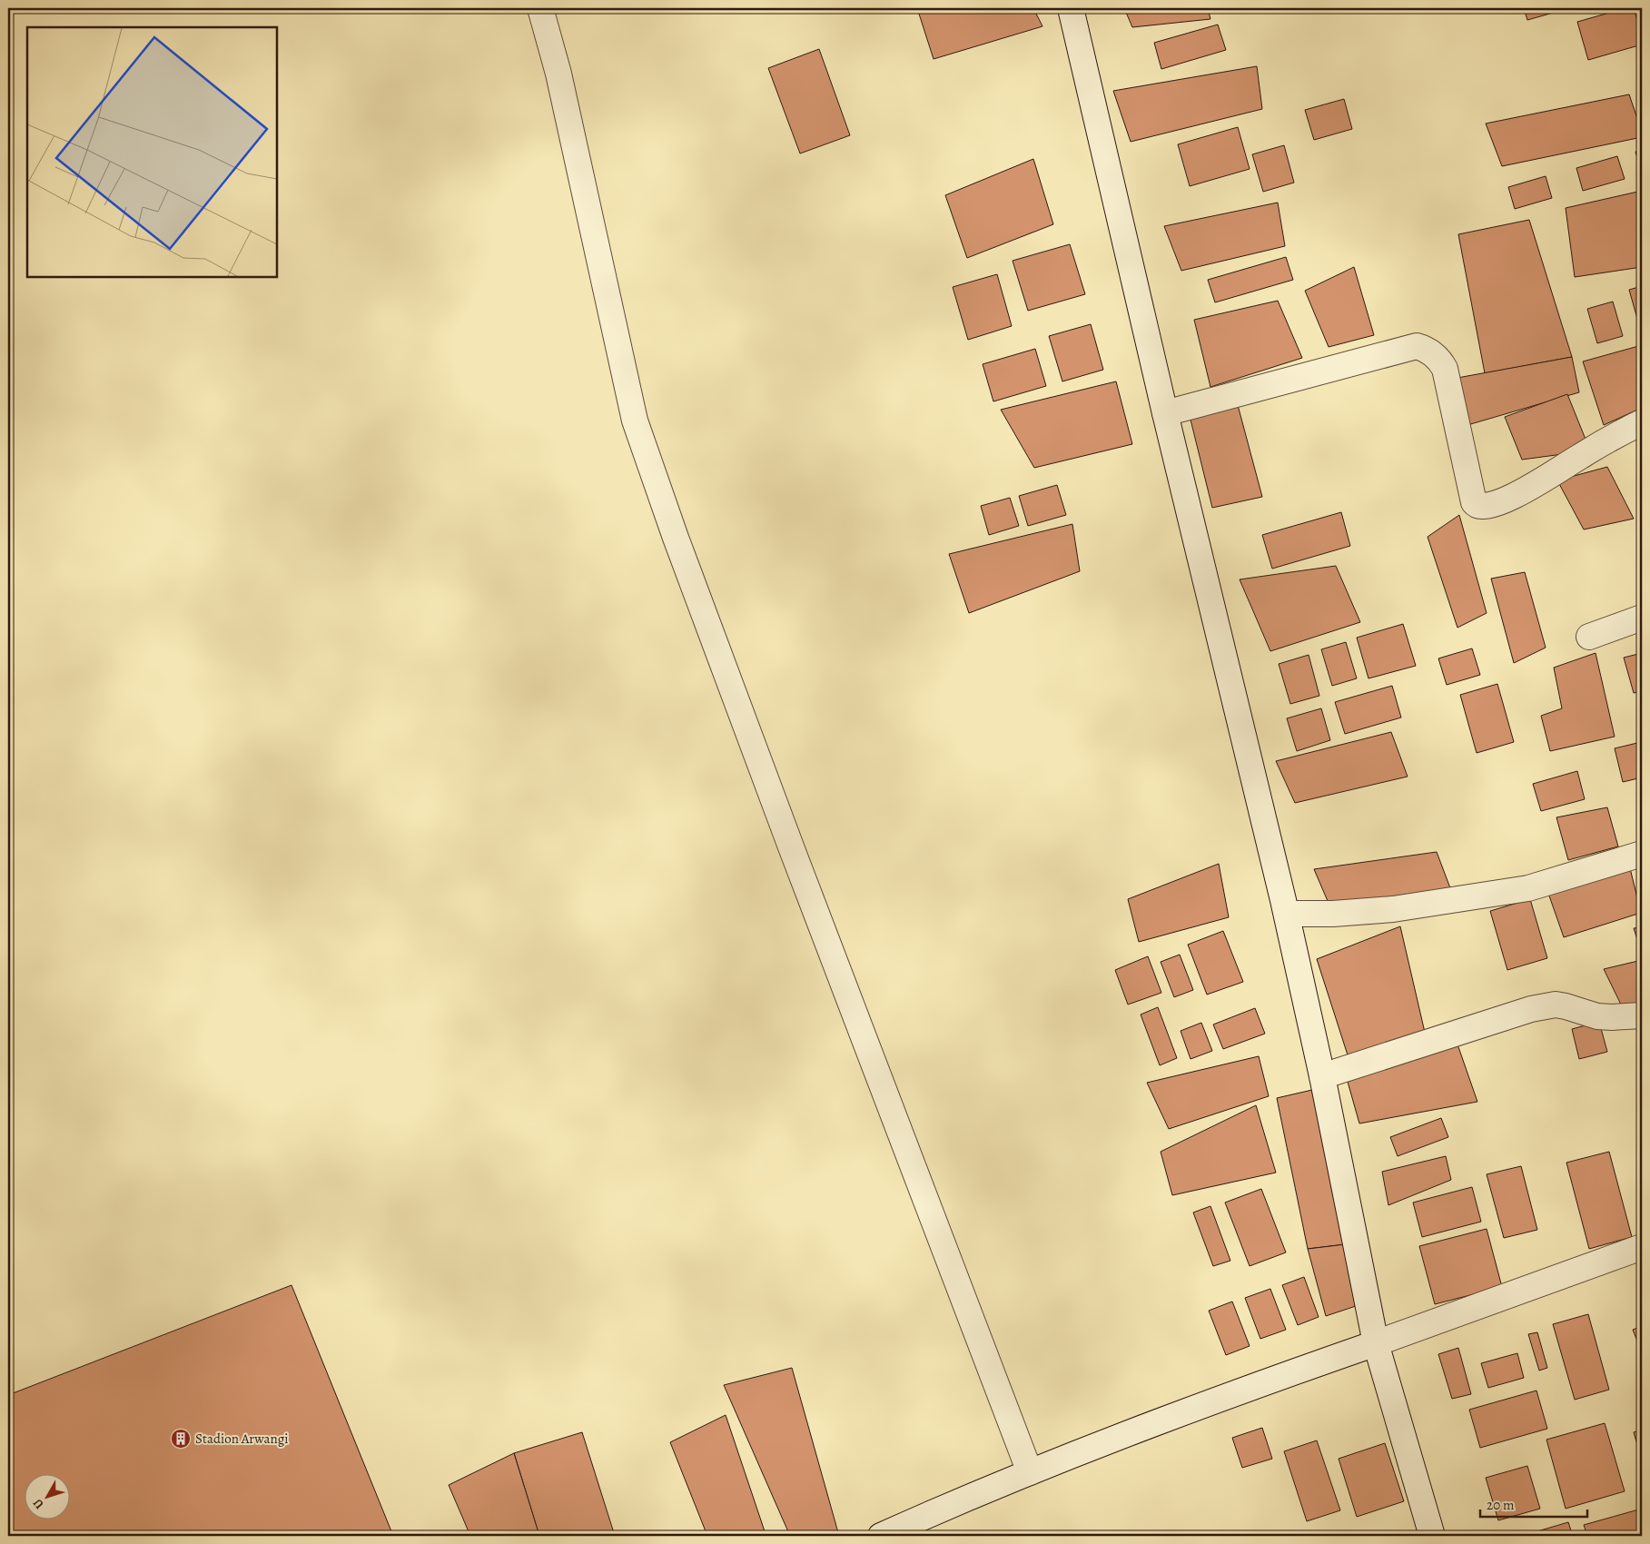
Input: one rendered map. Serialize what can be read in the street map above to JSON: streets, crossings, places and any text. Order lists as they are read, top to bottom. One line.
{"places":{"building":["Stadion Arwangi"]},"scale_bar":"20 m","north":"bottom left"}
